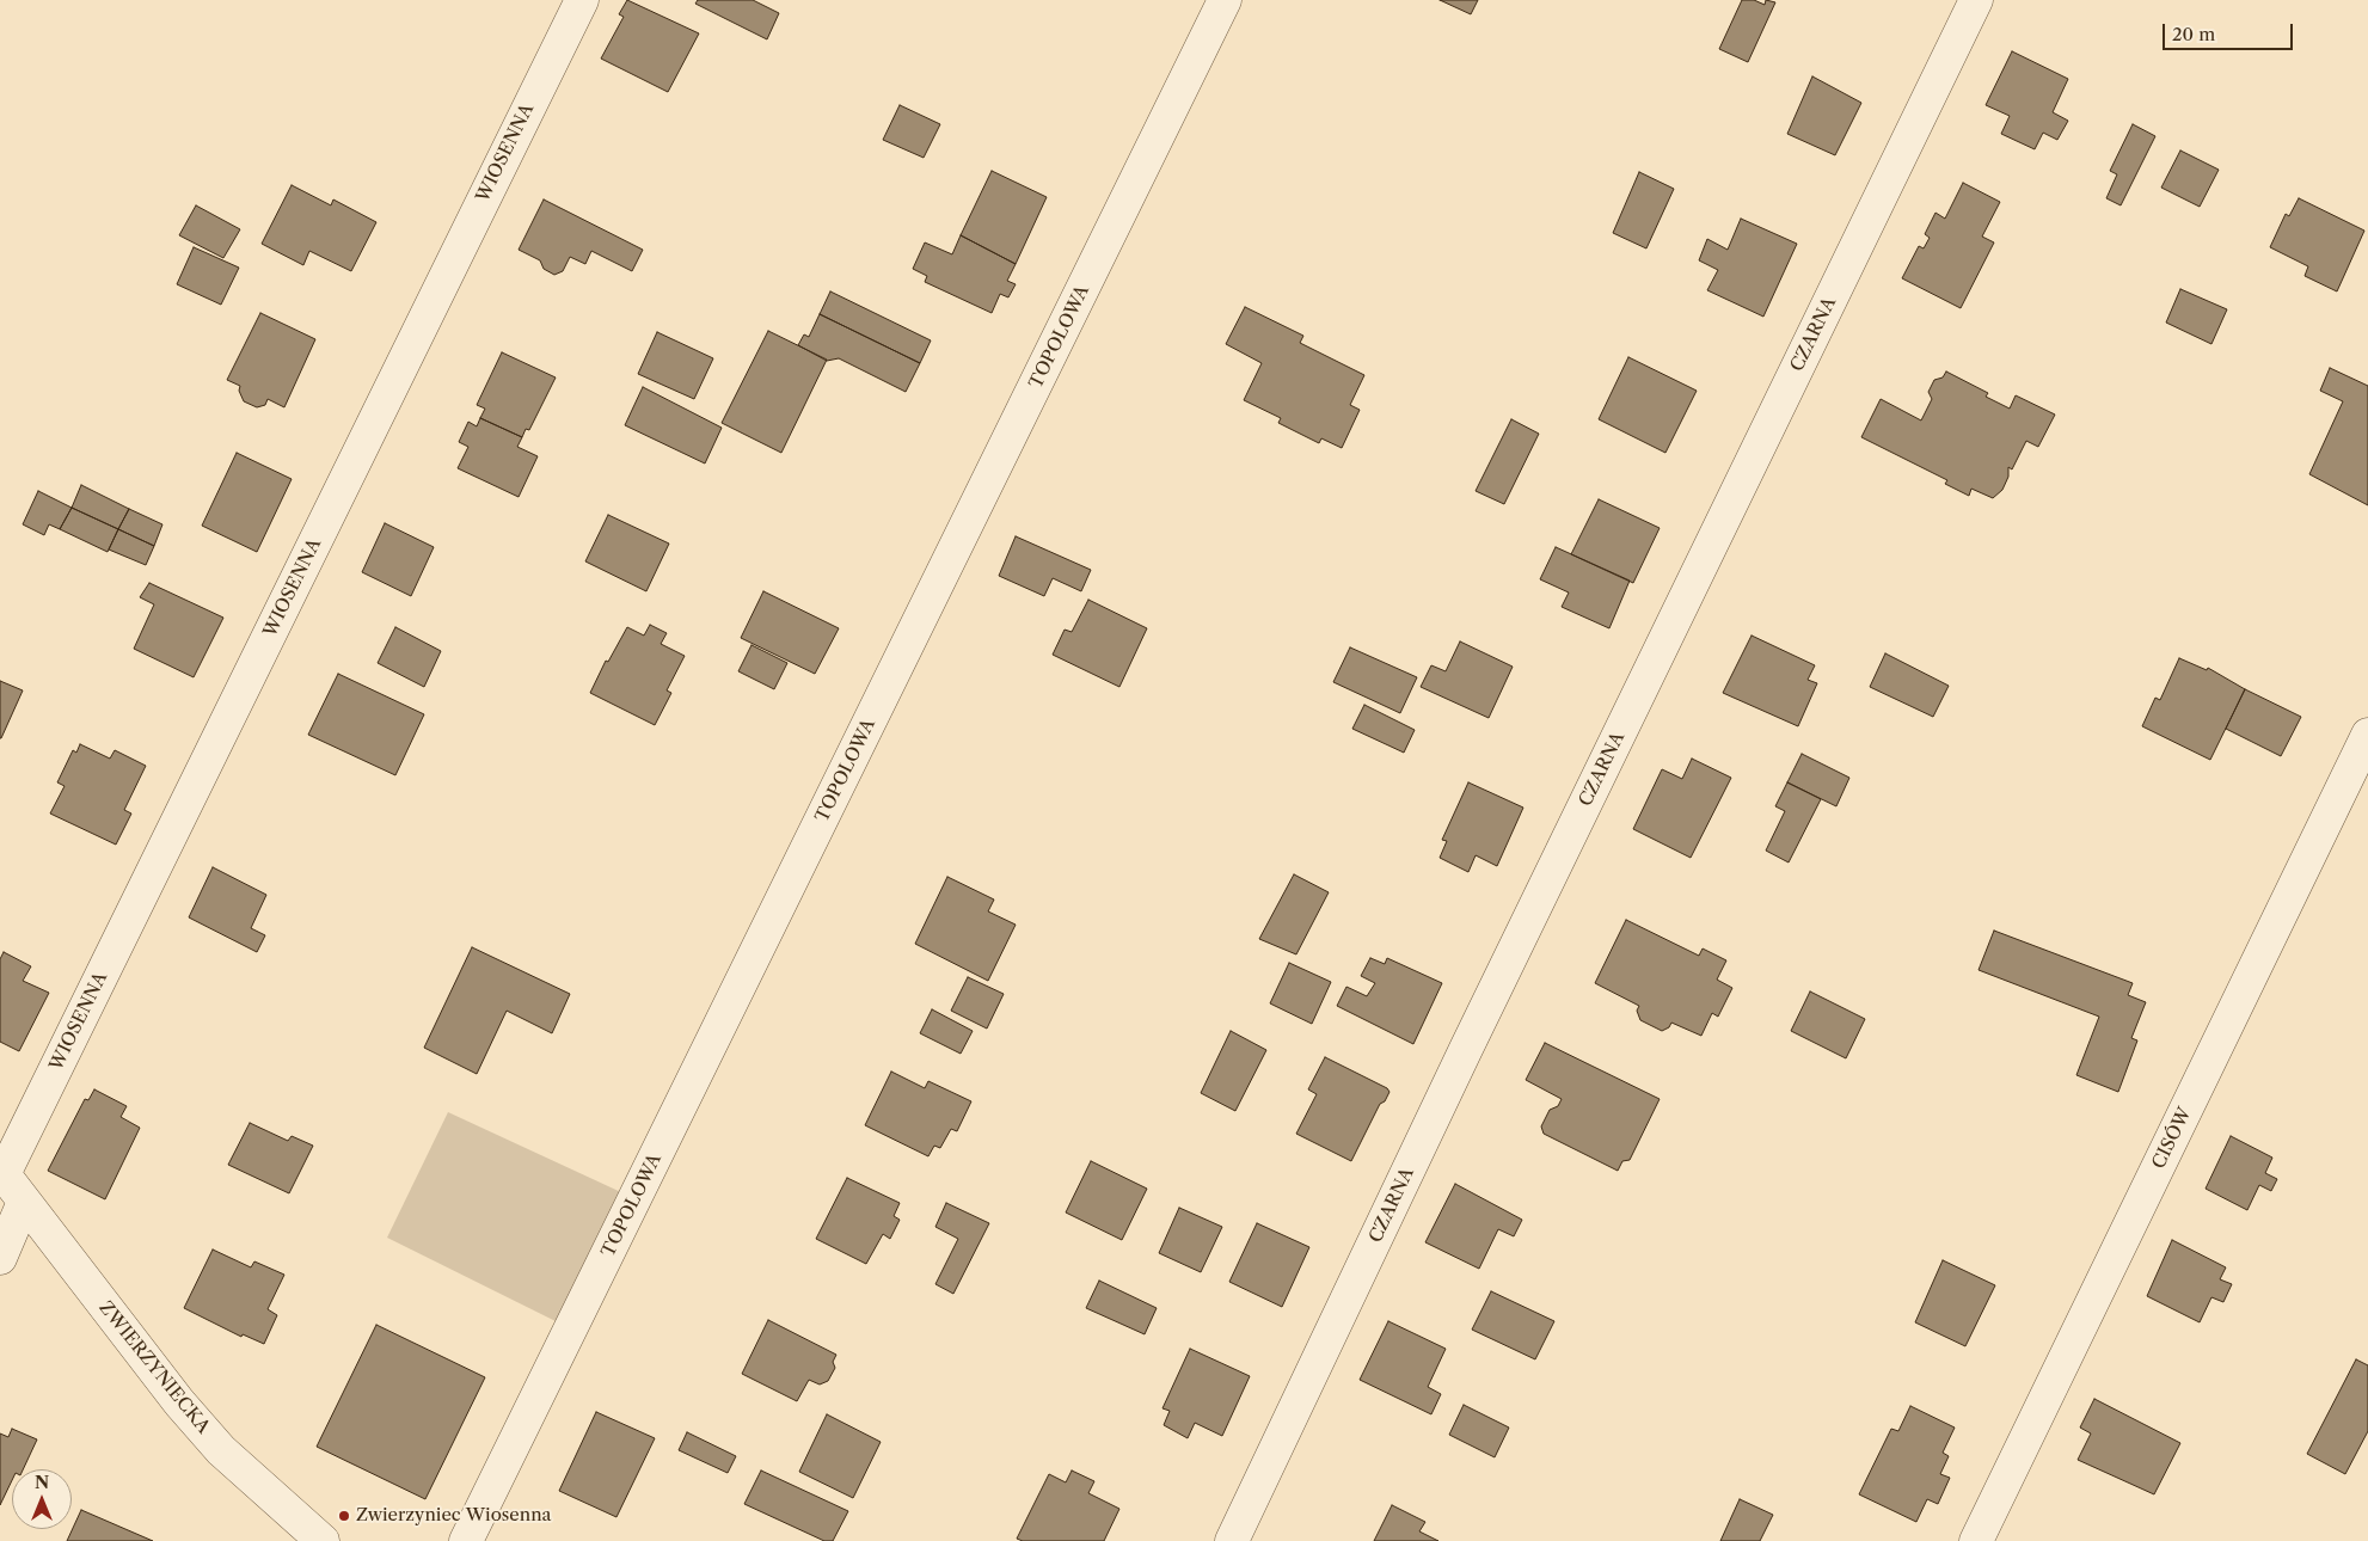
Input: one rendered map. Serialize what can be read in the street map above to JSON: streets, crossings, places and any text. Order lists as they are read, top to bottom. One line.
{"streets":{"street":["WIOSENNA","CZARNA","TOPOLOWA","CISÓW","ZWIERZYNIECKA"]},"crossings":[["WIOSENNA","ZWIERZYNIECKA"]],"places":["Zwierzyniec Wiosenna"],"scale_bar":"20 m","north":"top"}
